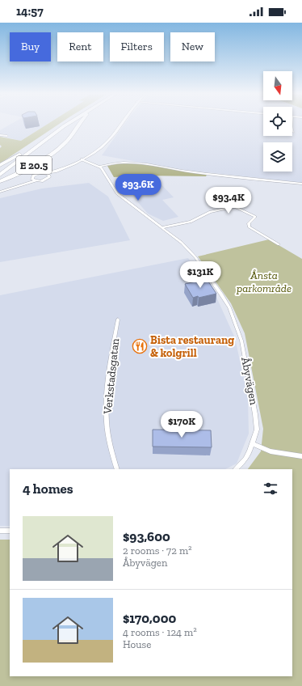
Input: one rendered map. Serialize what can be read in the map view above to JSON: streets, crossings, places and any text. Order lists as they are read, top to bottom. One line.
{"streets":{"highway":["E 20.5"],"street":["Verkstadsgatan","Åbyvägen"]},"parks":["Ånsta parkområde"],"places":{"restaurant":["Bista restaurang & kolgrill"]},"north":"bottom","page":{"status":"14:57","chip":["Buy","Rent","Filters","New"],"price":["$93.6K","$93.4K","$131K","$170K"],"heading":"4 homes","list":[{"name":"$93,600","note":"2 rooms · 72 m² · Åbyvägen"},{"name":"$170,000","note":"4 rooms · 124 m² · House"}]}}
